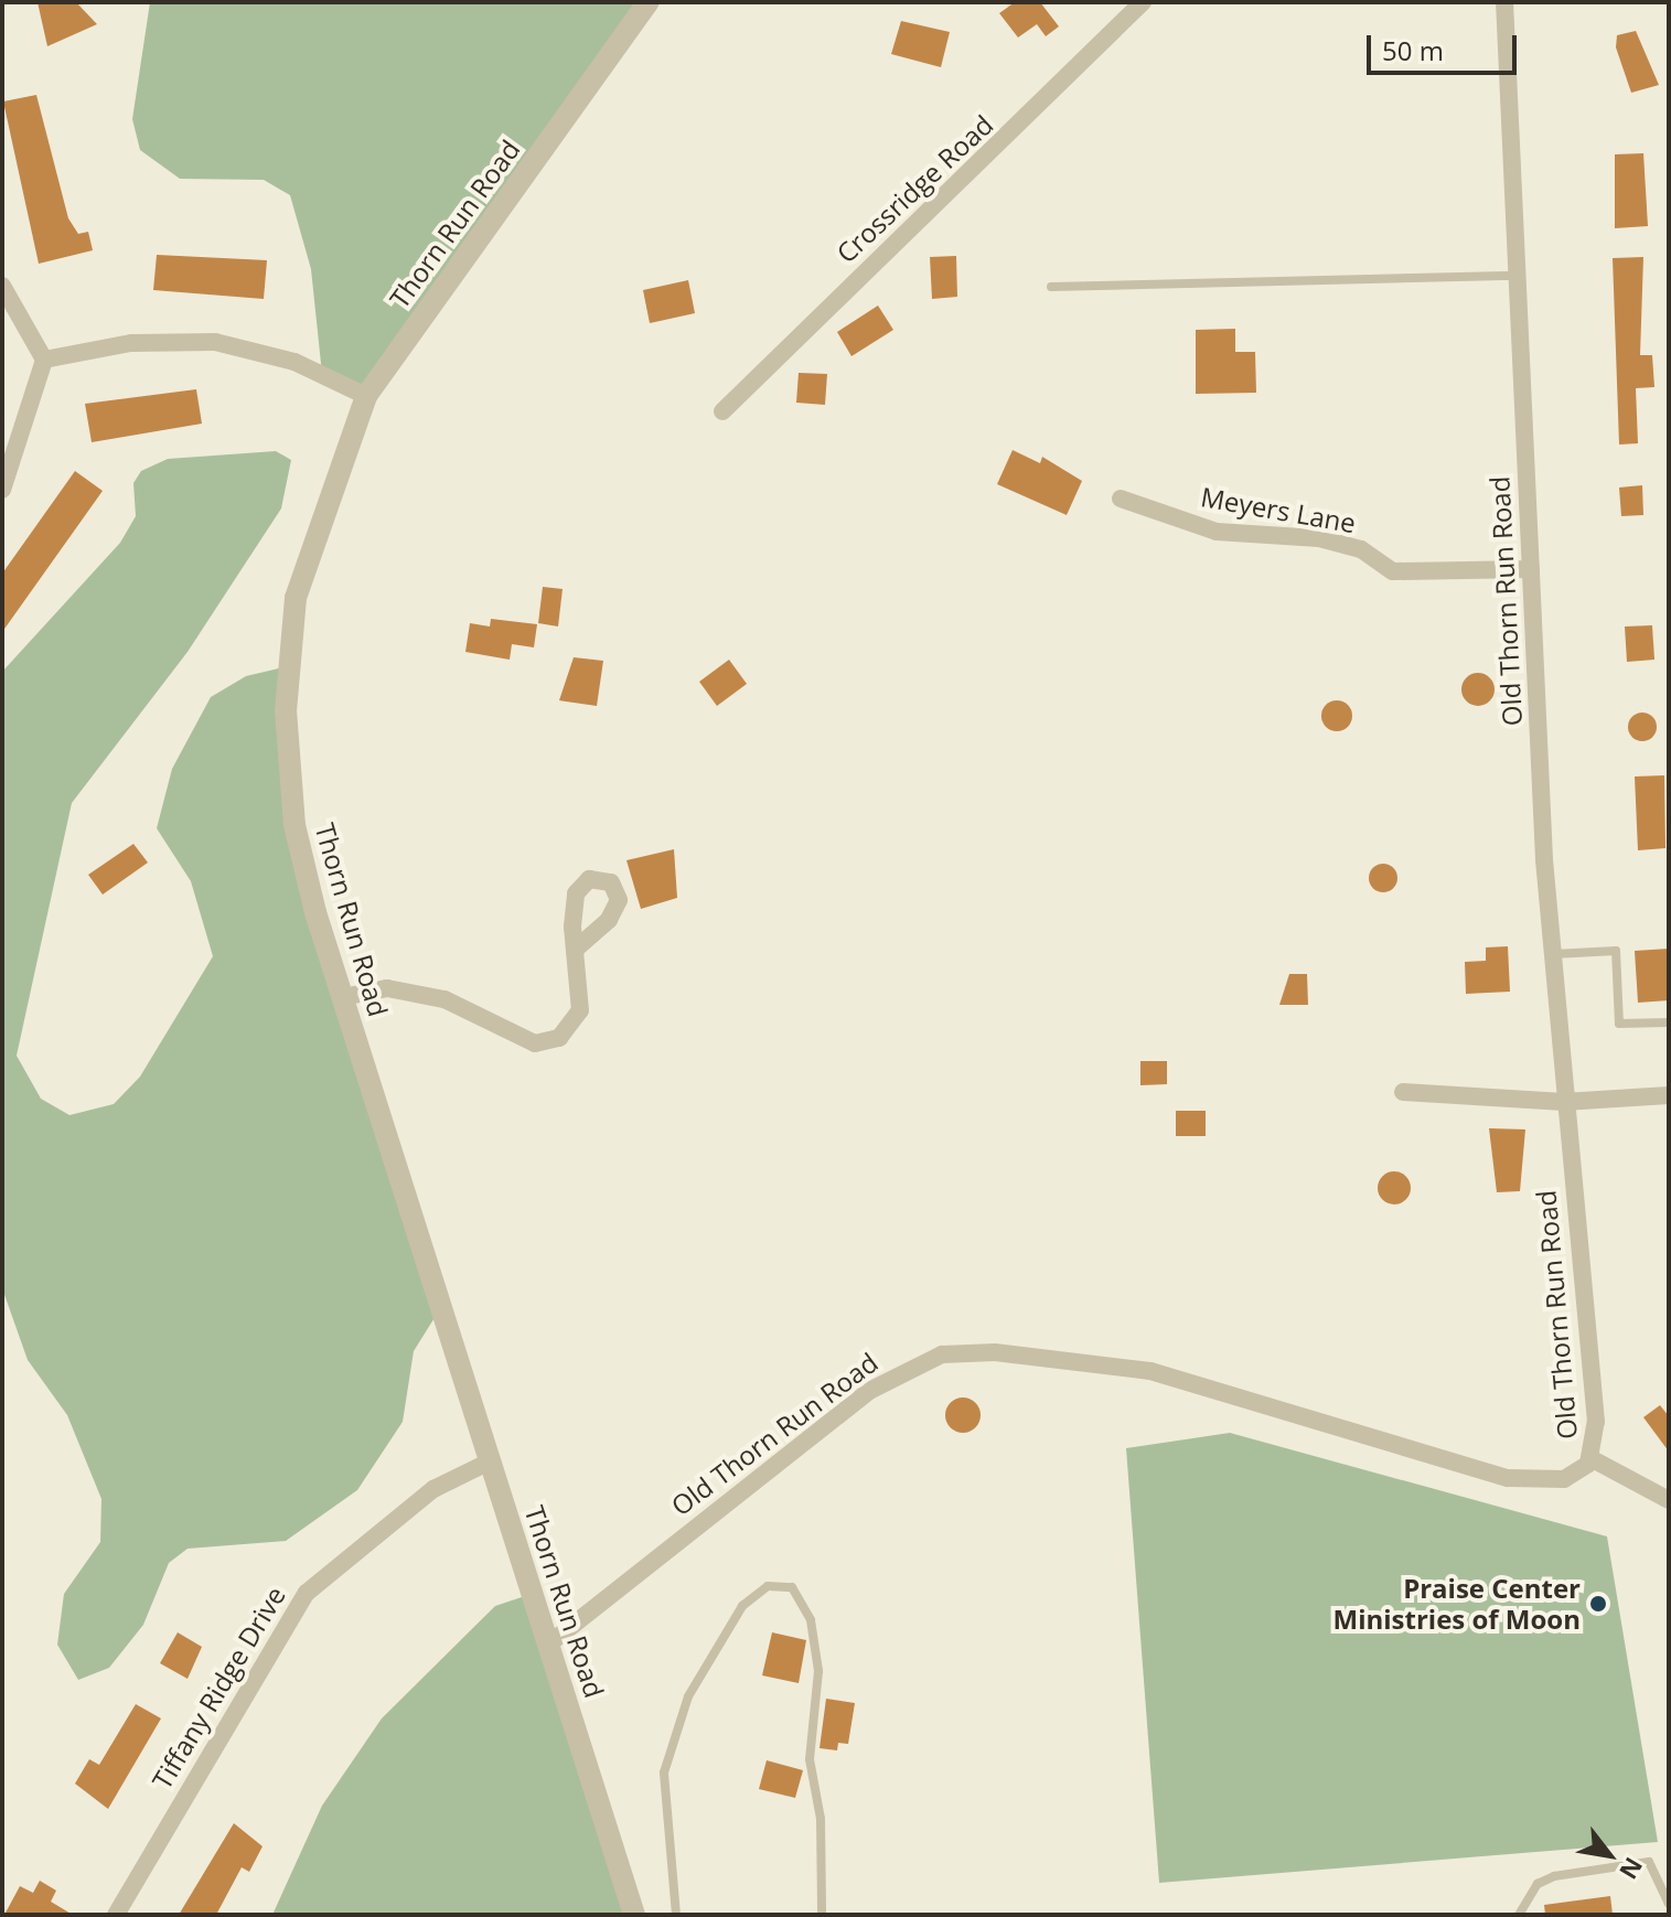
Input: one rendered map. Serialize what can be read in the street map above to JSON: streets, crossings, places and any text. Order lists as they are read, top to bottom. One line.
{"streets":{"street":["Crossridge Road","Thorn Run Road","Meyers Lane","Old Thorn Run Road","Tiffany Ridge Drive"]},"crossings":[["Thorn Run Road","Old Thorn Run Road"],["Thorn Run Road","Tiffany Ridge Drive"],["Meyers Lane","Old Thorn Run Road"]],"places":["Praise Center Ministries of Moon"],"scale_bar":"50 m","north":"bottom right"}
